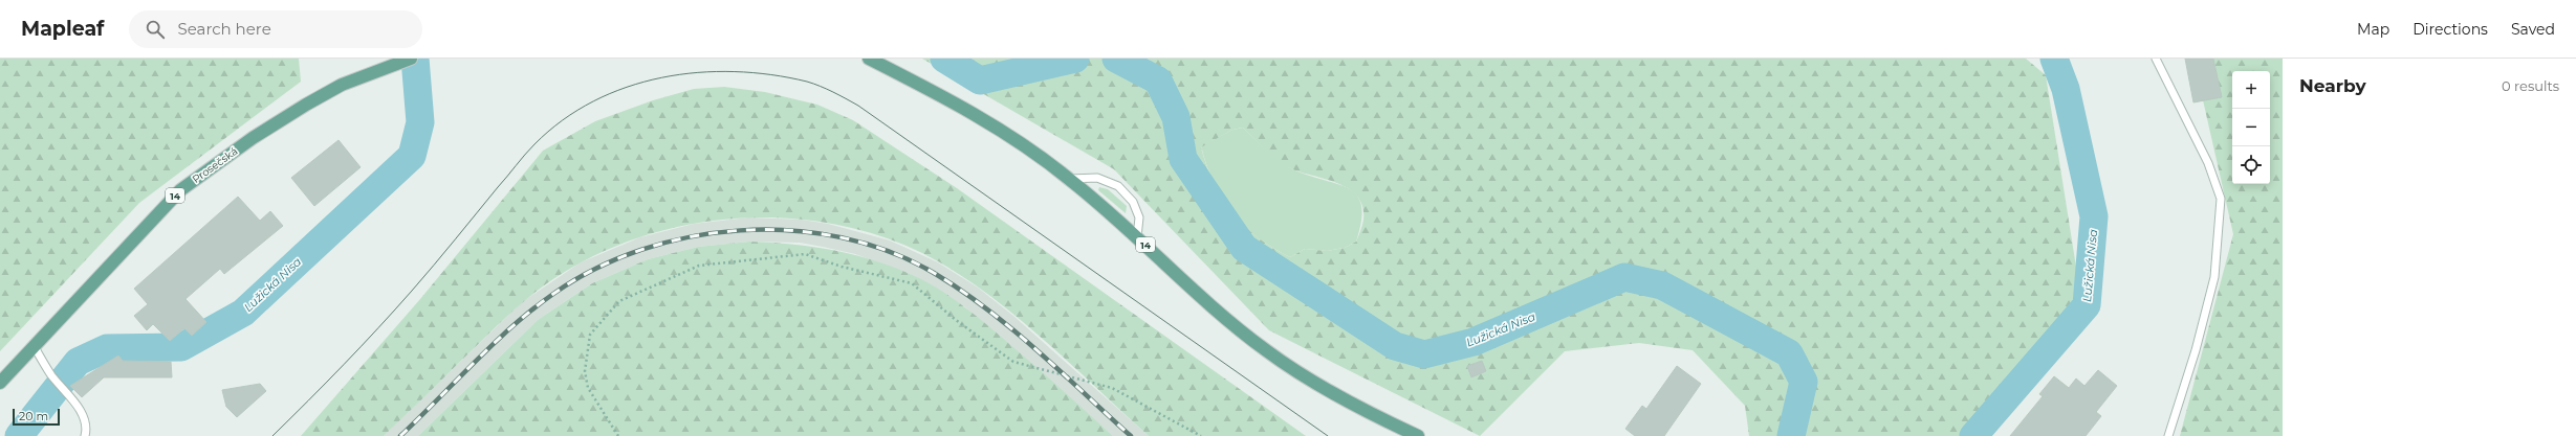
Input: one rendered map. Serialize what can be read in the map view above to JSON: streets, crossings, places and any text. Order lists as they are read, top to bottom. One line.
{"streets":{"main road":["Prosečská","14"]},"water":["Lužická Nisa"],"scale_bar":"20 m","page":{"header":"Mapleaf","search":"Search here","nav":["Map","Directions","Saved"],"heading":["Nearby","0 results"],"map_buttons":["+","−"],"scale":"20 m"}}
